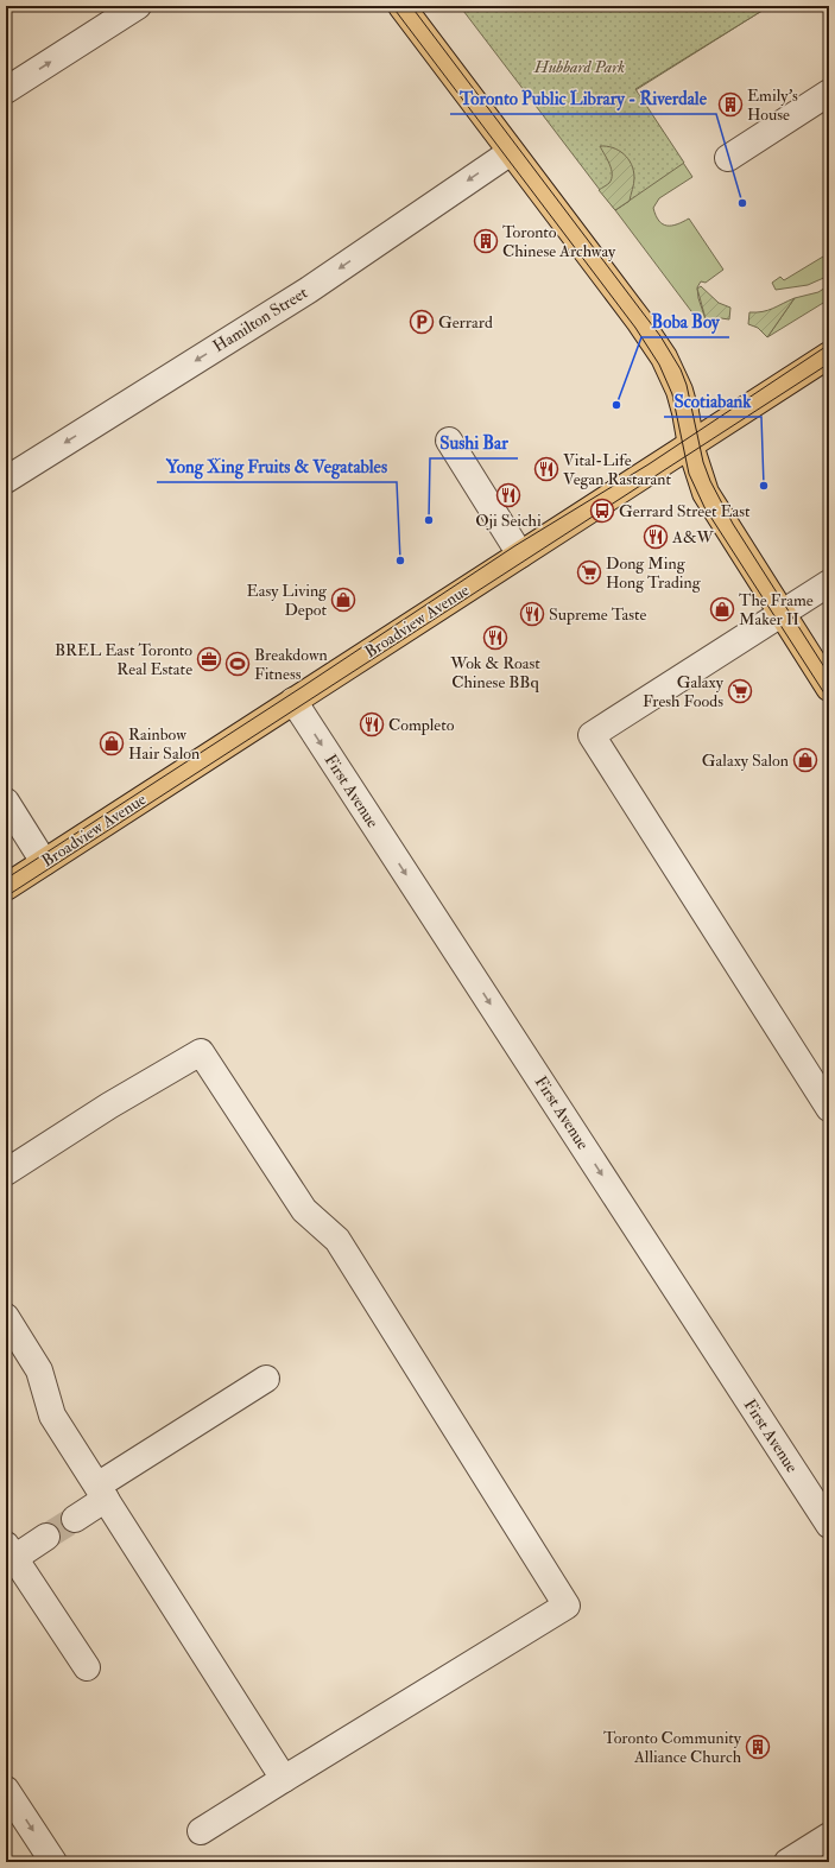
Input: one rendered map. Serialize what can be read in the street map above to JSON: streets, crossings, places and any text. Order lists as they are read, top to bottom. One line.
{"streets":{"main road":["Broadview Avenue"],"street":["Hamilton Street","First Avenue"]},"crossings":[["Broadview Avenue","First Avenue"]],"one_way":["Hamilton Street","First Avenue"],"parks":["Hubbard Park"],"places":{"building":["Emily's House","Toronto Chinese Archway","Toronto Community Alliance Church"],"other":["Toronto Public Library - Riverdale","Boba Boy","Scotiabank","Sushi Bar","Yong Xing Fruits & Vegatables"],"parking":["Gerrard"],"restaurant":["Vital-Life Vegan Rastarant","Oji Seichi","A&W","Supreme Taste","Wok & Roast Chinese BBq","Completo"],"bus stop":["Gerrard Street East"],"supermarket":["Dong Ming Hong Trading","Galaxy Fresh Foods"],"shop":["Easy Living Depot","The Frame Maker II","Rainbow Hair Salon","Galaxy Salon"],"office":["BREL East Toronto Real Estate"],"sports":["Breakdown Fitness"]}}
